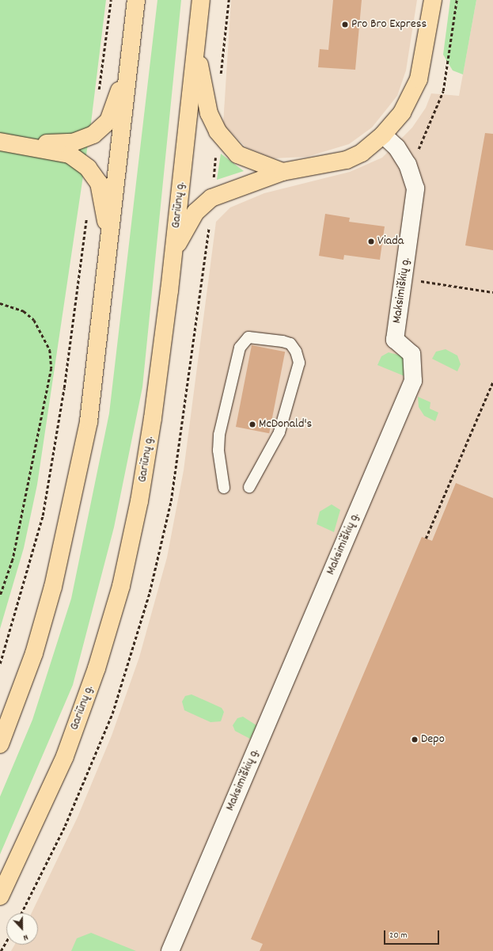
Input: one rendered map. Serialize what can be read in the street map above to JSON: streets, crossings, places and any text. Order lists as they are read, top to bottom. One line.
{"streets":{"highway":["Gariūnų g."],"street":["Maksimiškių g."]},"places":["Pro Bro Express","Viada","McDonald's","Depo"],"scale_bar":"20 m","north":"bottom"}
